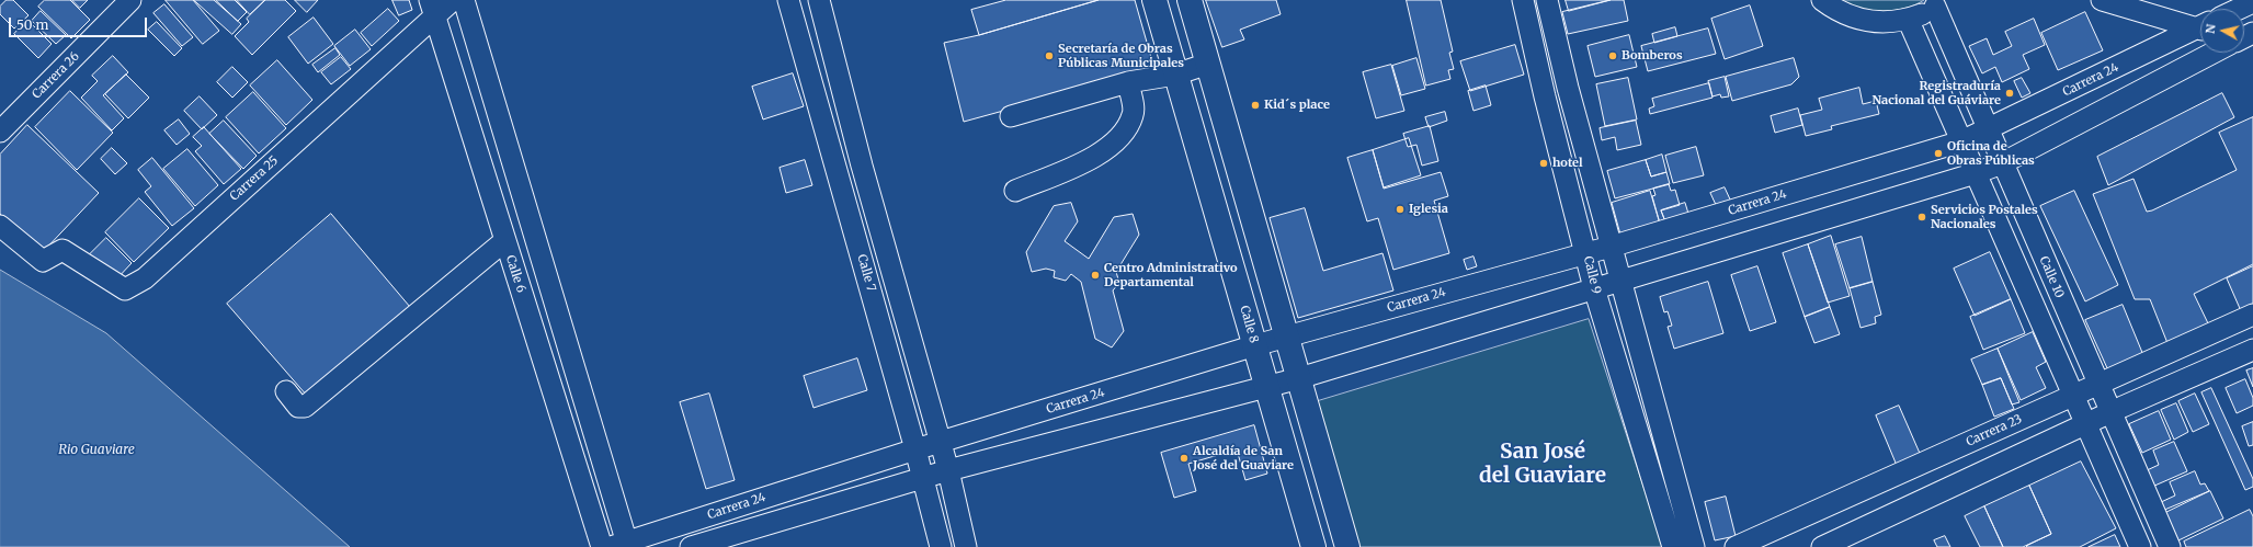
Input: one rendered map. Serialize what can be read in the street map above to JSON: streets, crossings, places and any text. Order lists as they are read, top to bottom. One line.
{"streets":{"main road":["Calle 8"],"street":["Carrera 26","Carrera 24","Carrera 25","Calle 7","Calle 6","Calle 9","Calle 10","Carrera 23"]},"crossings":[["Carrera 24","Calle 7"],["Carrera 24","Calle 9"],["Carrera 24","Calle 10"],["Carrera 24","Calle 8"],["Carrera 25","Calle 6"],["Calle 10","Carrera 23"]],"districts":["San José del Guaviare"],"water":["Rio Guaviare"],"places":["Secretaría de Obras Públicas Municipales","Bomberos","Registraduría Nacional del Guáviare","Kid´s place","Oficina de Obras Públicas","hotel","Iglesia","Servicios Postales Nacionales","Centro Administrativo Departamental","Alcaldía de San José del Guaviare"],"scale_bar":"50 m","north":"left"}
